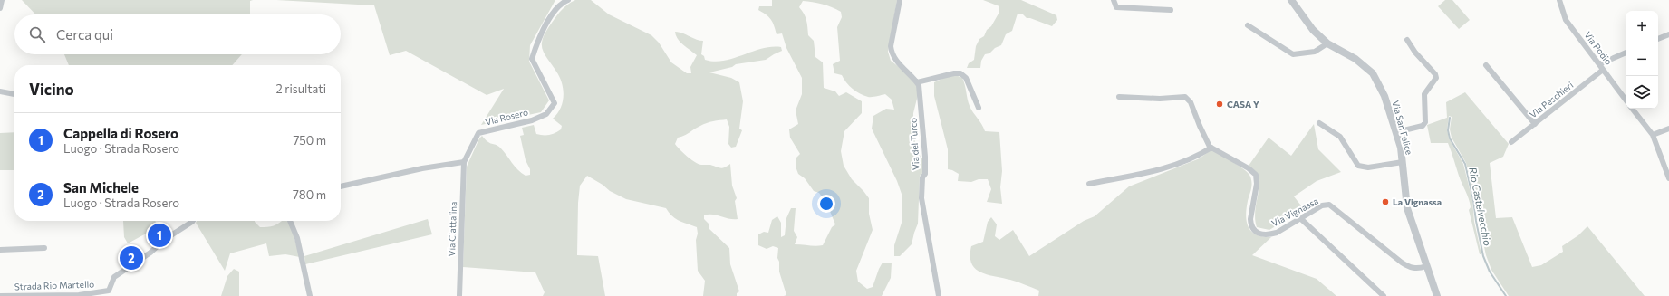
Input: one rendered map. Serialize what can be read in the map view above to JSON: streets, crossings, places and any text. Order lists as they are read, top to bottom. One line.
{"streets":{"street":["Via Podio","Via Peschieri","Via Rosero","Via San Felice","Via del Turco","Via Vignassa","Via Ciattalina","Strada Rio Martello"]},"crossings":[["Via Podio","Via Peschieri"],["Via Rosero","Via Ciattalina"],["Via San Felice","Via Vignassa"]],"water":["Rio Castelvecchio"],"places":["CASA Y","La Vignassa"],"page":{"map_buttons":["+","−"],"search":"Cerca qui","heading":["Vicino","2 risultati"],"list":[{"mark":"1","name":"Cappella di Rosero","note":"Luogo · Strada Rosero","value":"750 m"},{"mark":"2","name":"San Michele","note":"Luogo · Strada Rosero","value":"780 m"}],"pins":["1","2"]}}
